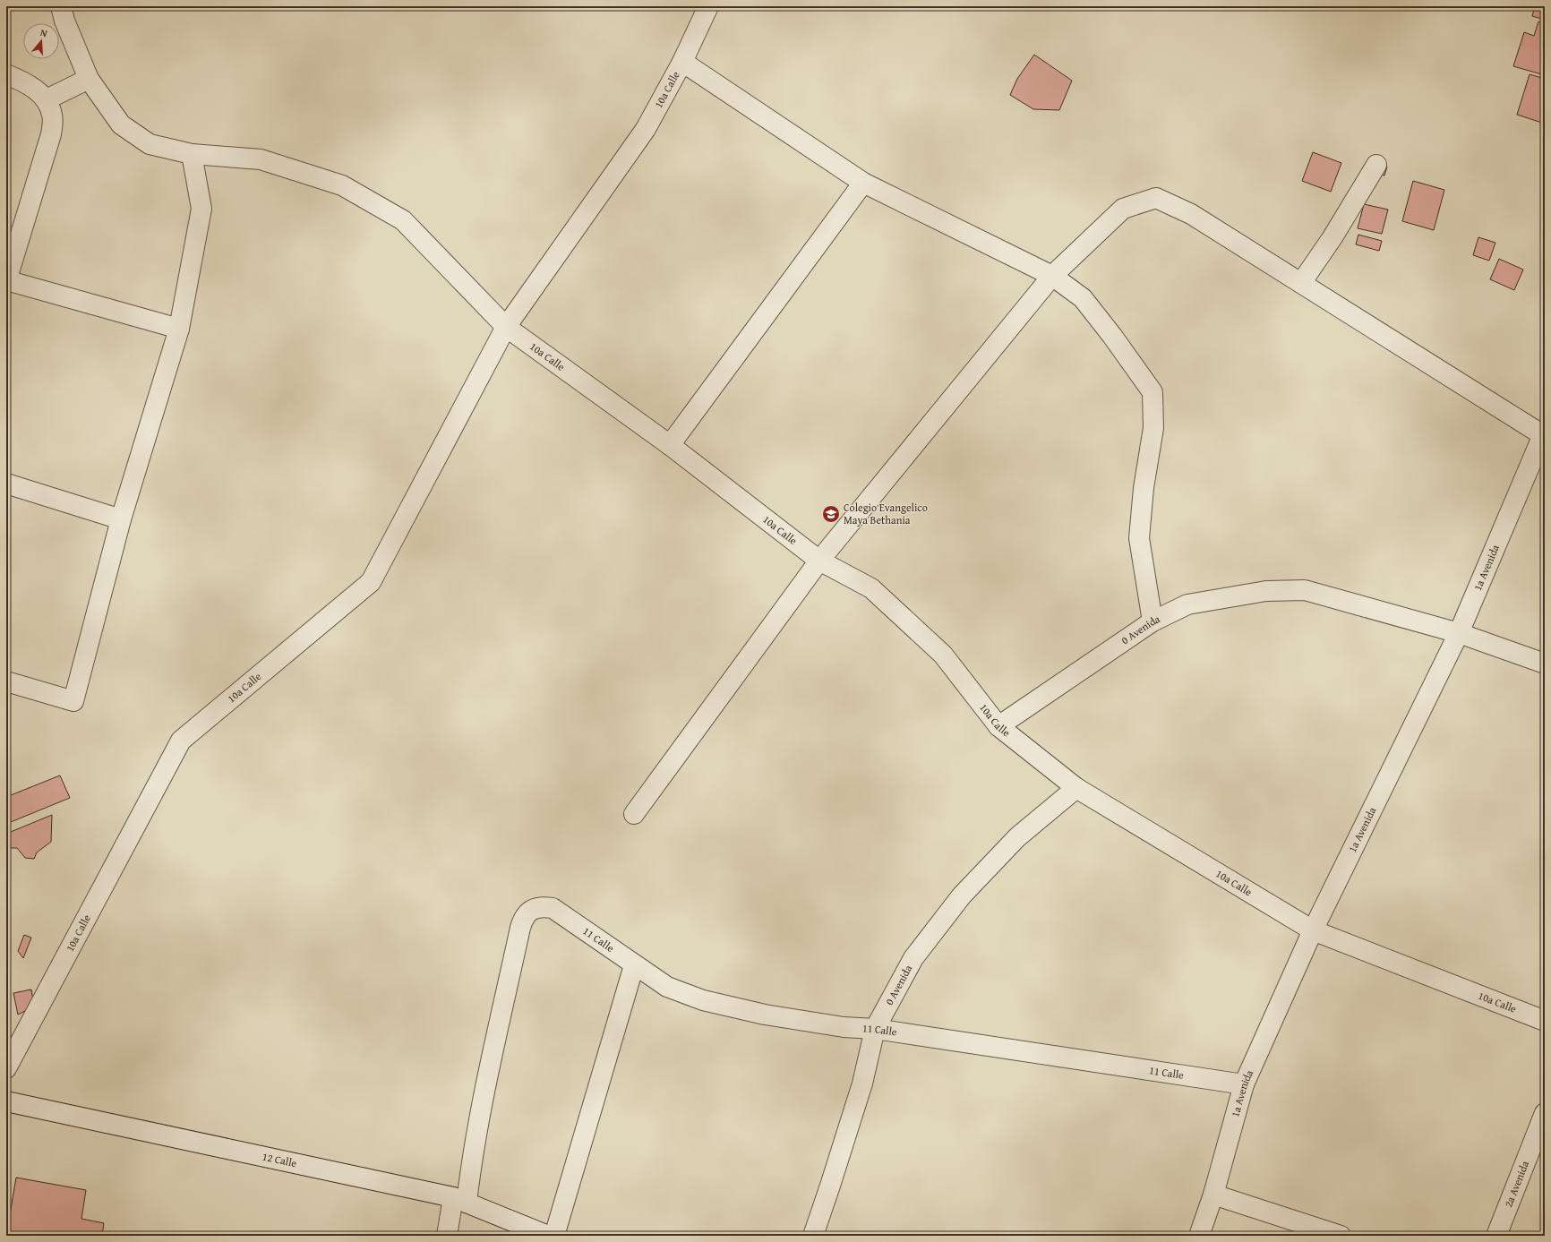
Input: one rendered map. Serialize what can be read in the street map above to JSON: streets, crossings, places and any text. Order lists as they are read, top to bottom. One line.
{"streets":{"street":["10a Calle","1a Avenida","0 Avenida","11 Calle","12 Calle","2a Avenida"]},"crossings":[["10a Calle","1a Avenida"],["10a Calle","0 Avenida"],["1a Avenida","0 Avenida"],["1a Avenida","11 Calle"],["0 Avenida","11 Calle"],["11 Calle","12 Calle"]],"places":{"school or university":["Colegio Evangelico Maya Bethania"]},"north":"top"}
